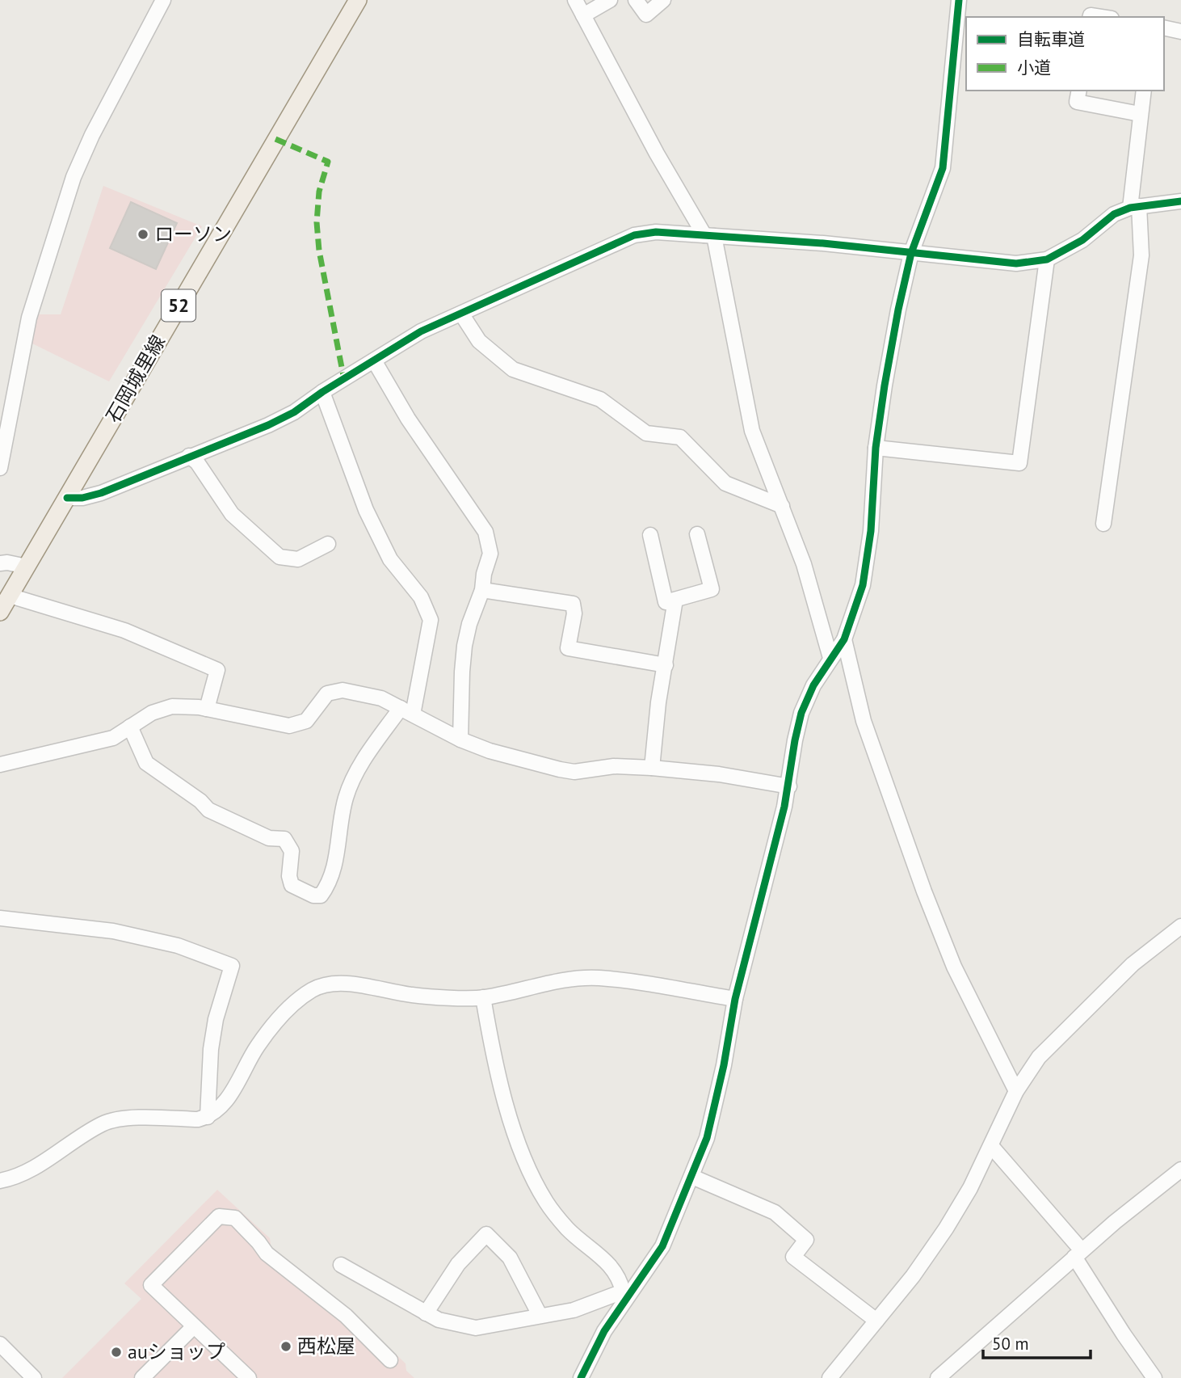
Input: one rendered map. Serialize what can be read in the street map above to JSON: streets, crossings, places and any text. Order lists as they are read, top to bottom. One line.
{"streets":{"main road":["52","石岡城里線"]},"places":["ローソン","西松屋","auショップ"],"legend":["自転車道","小道"],"scale_bar":"50 m"}
